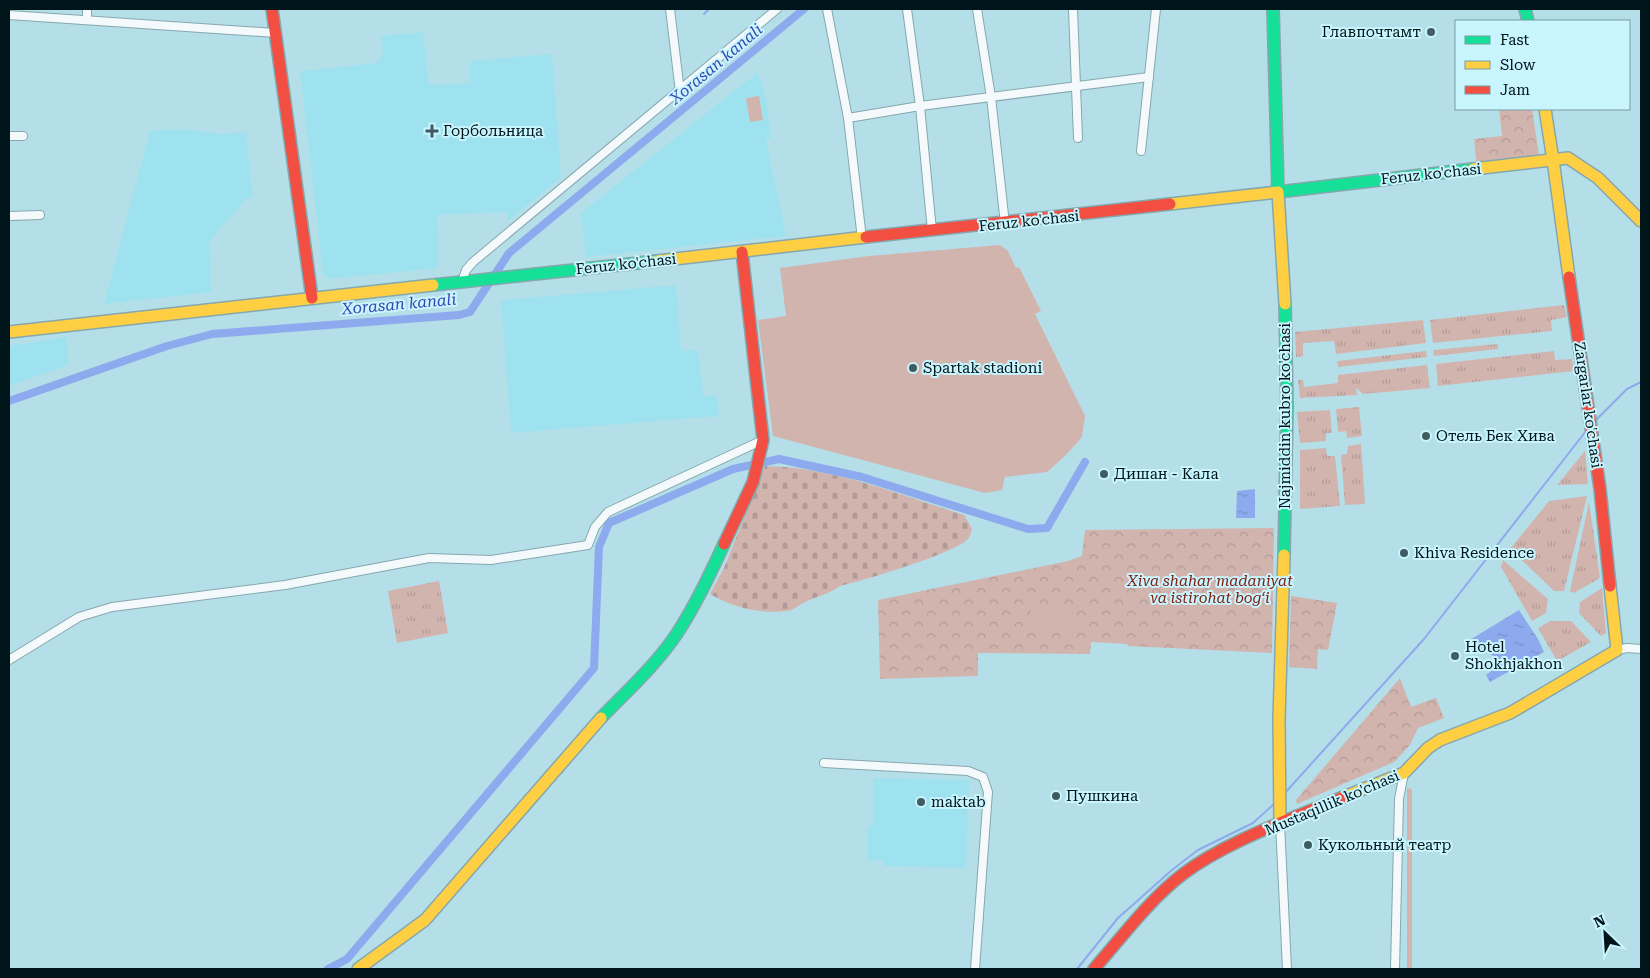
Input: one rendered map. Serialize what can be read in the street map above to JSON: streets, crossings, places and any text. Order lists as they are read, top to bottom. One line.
{"streets":{"main road":["Feruz ko'chasi","Zargarlar ko'chasi","Najmiddin kubro ko'chasi","Mustaqillik ko'chasi"]},"crossings":[["Feruz ko'chasi","Zargarlar ko'chasi"],["Feruz ko'chasi","Najmiddin kubro ko'chasi"],["Zargarlar ko'chasi","Mustaqillik ko'chasi"],["Najmiddin kubro ko'chasi","Mustaqillik ko'chasi"]],"water":["Xorasan kanali"],"parks":["Xiva shahar madaniyat va istirohat bogʻi"],"places":{"other":["Главпочтамт","Spartak stadioni","Отель Бек Хива","Дишан - Кала","Khiva Residence","Hotel Shokhjakhon","Пушкина","maktab","Кукольный театр"],"health":["Горбольница"]},"legend":["Fast","Slow","Jam"],"north":"top left"}
